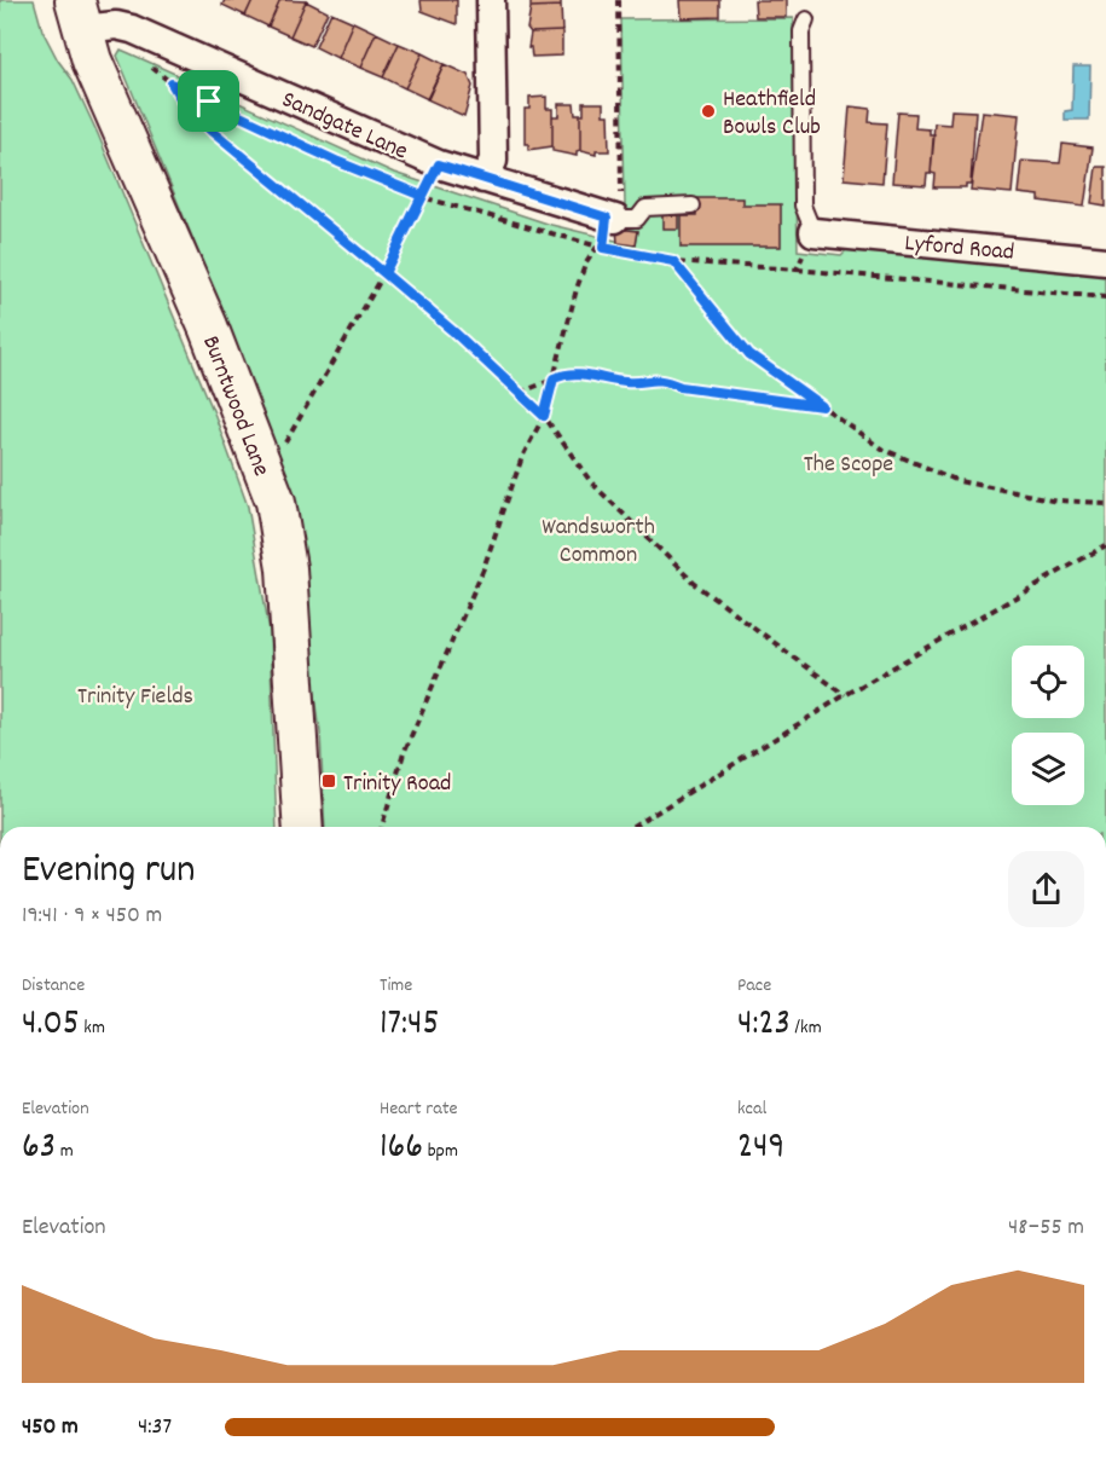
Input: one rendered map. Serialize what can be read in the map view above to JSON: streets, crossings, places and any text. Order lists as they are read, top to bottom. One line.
{"streets":{"main road":["Burntwood Lane"],"street":["Sandgate Lane","Lyford Road"]},"crossings":[["Sandgate Lane","Burntwood Lane"]],"parks":["The Scope","Wandsworth Common","Trinity Fields"],"places":{"other":["Heathfield Bowls Club"],"transit":["Trinity Road"]},"page":{"heading":["Evening run","19:41 · 9 × 450 m"],"stats":[["Distance","4.05 km"],["Time","17:45"],["Pace","4:23 /km"],["Elevation","63 m"],["Heart rate","166 bpm"],["kcal","249"]],"chart":["Elevation","48–55 m"],"list":[{"name":"450 m","note":"4:37"}]}}
